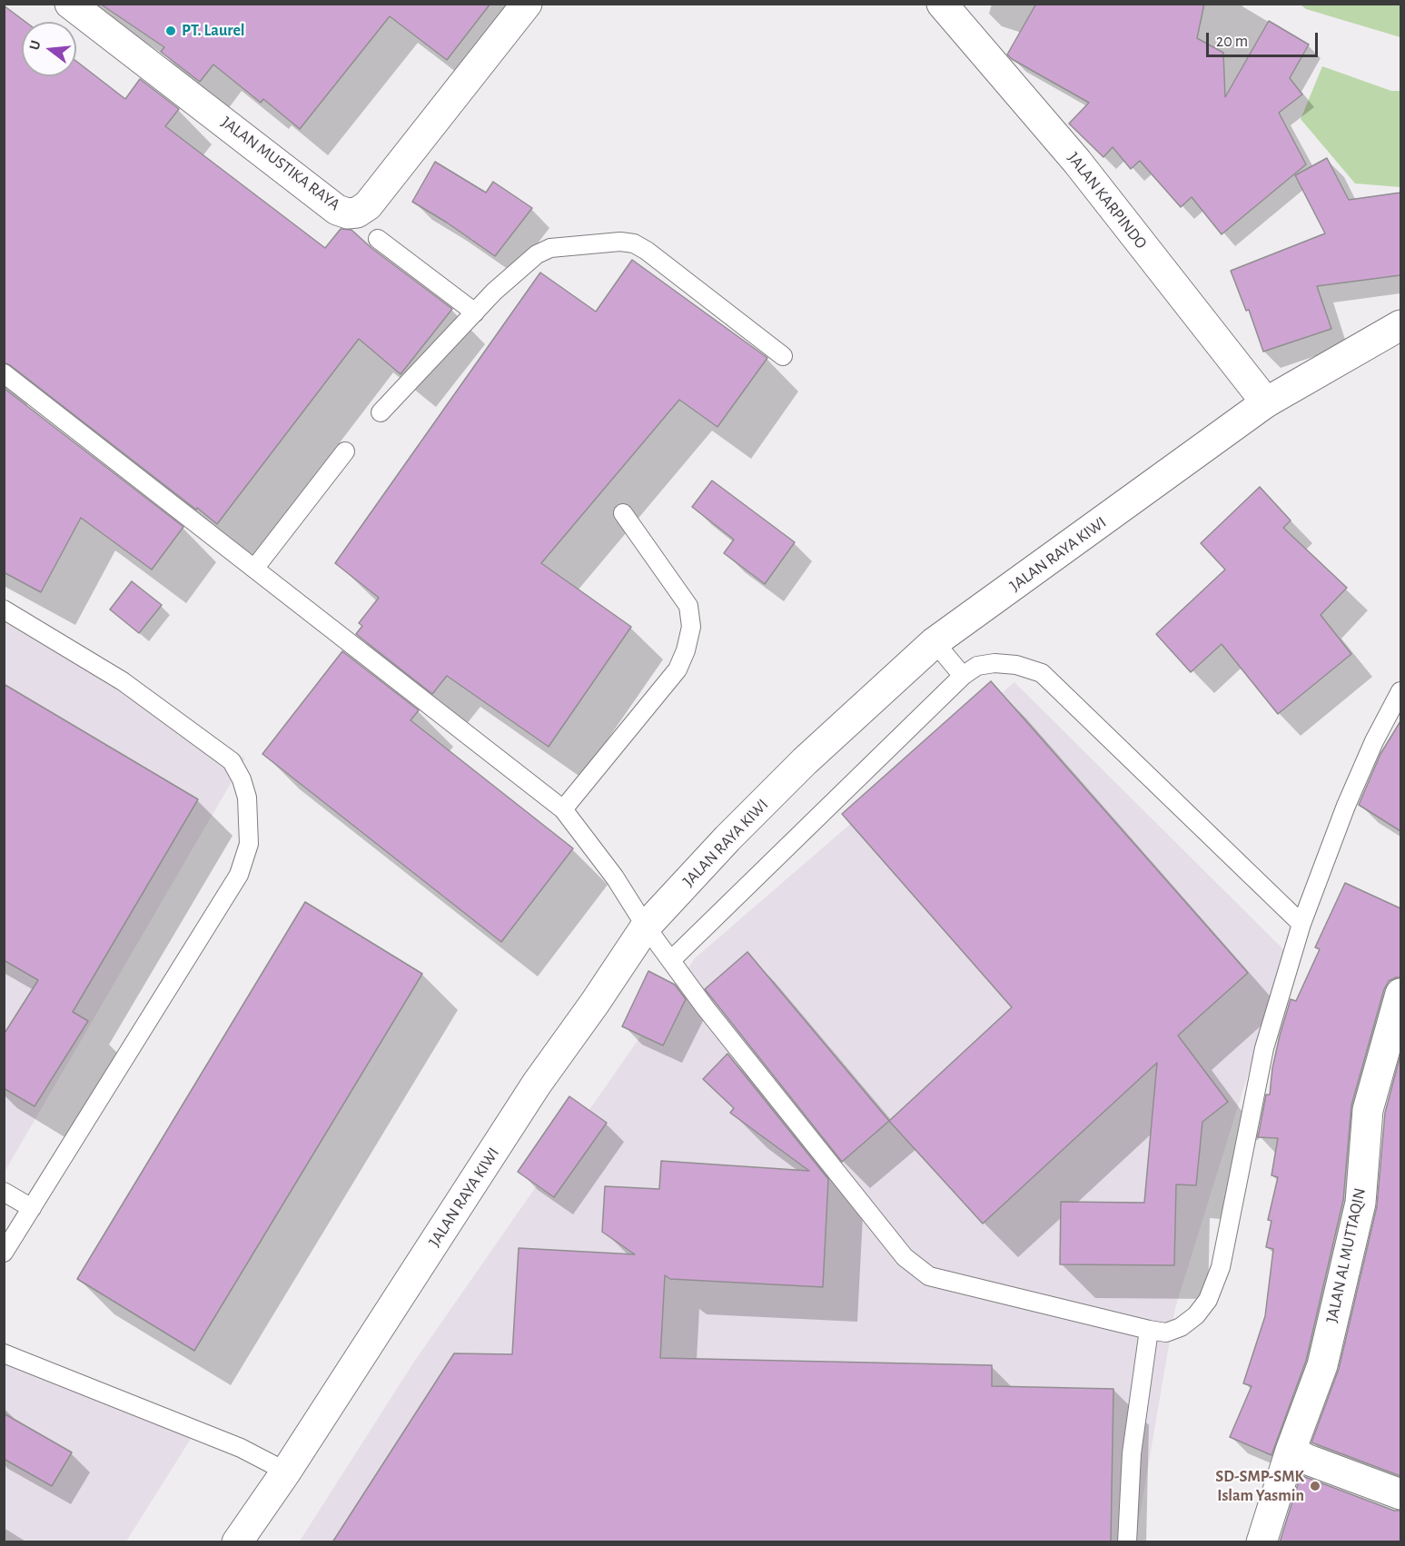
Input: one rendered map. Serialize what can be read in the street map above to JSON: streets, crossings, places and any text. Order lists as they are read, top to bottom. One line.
{"streets":{"street":["JALAN MUSTIKA RAYA","JALAN KARPINDO","JALAN RAYA KIWI","JALAN AL MUTTAQIN"]},"crossings":[["JALAN KARPINDO","JALAN RAYA KIWI"]],"places":["PT. Laurel","SD-SMP-SMK Islam Yasmin"],"scale_bar":"20 m","north":"left"}
